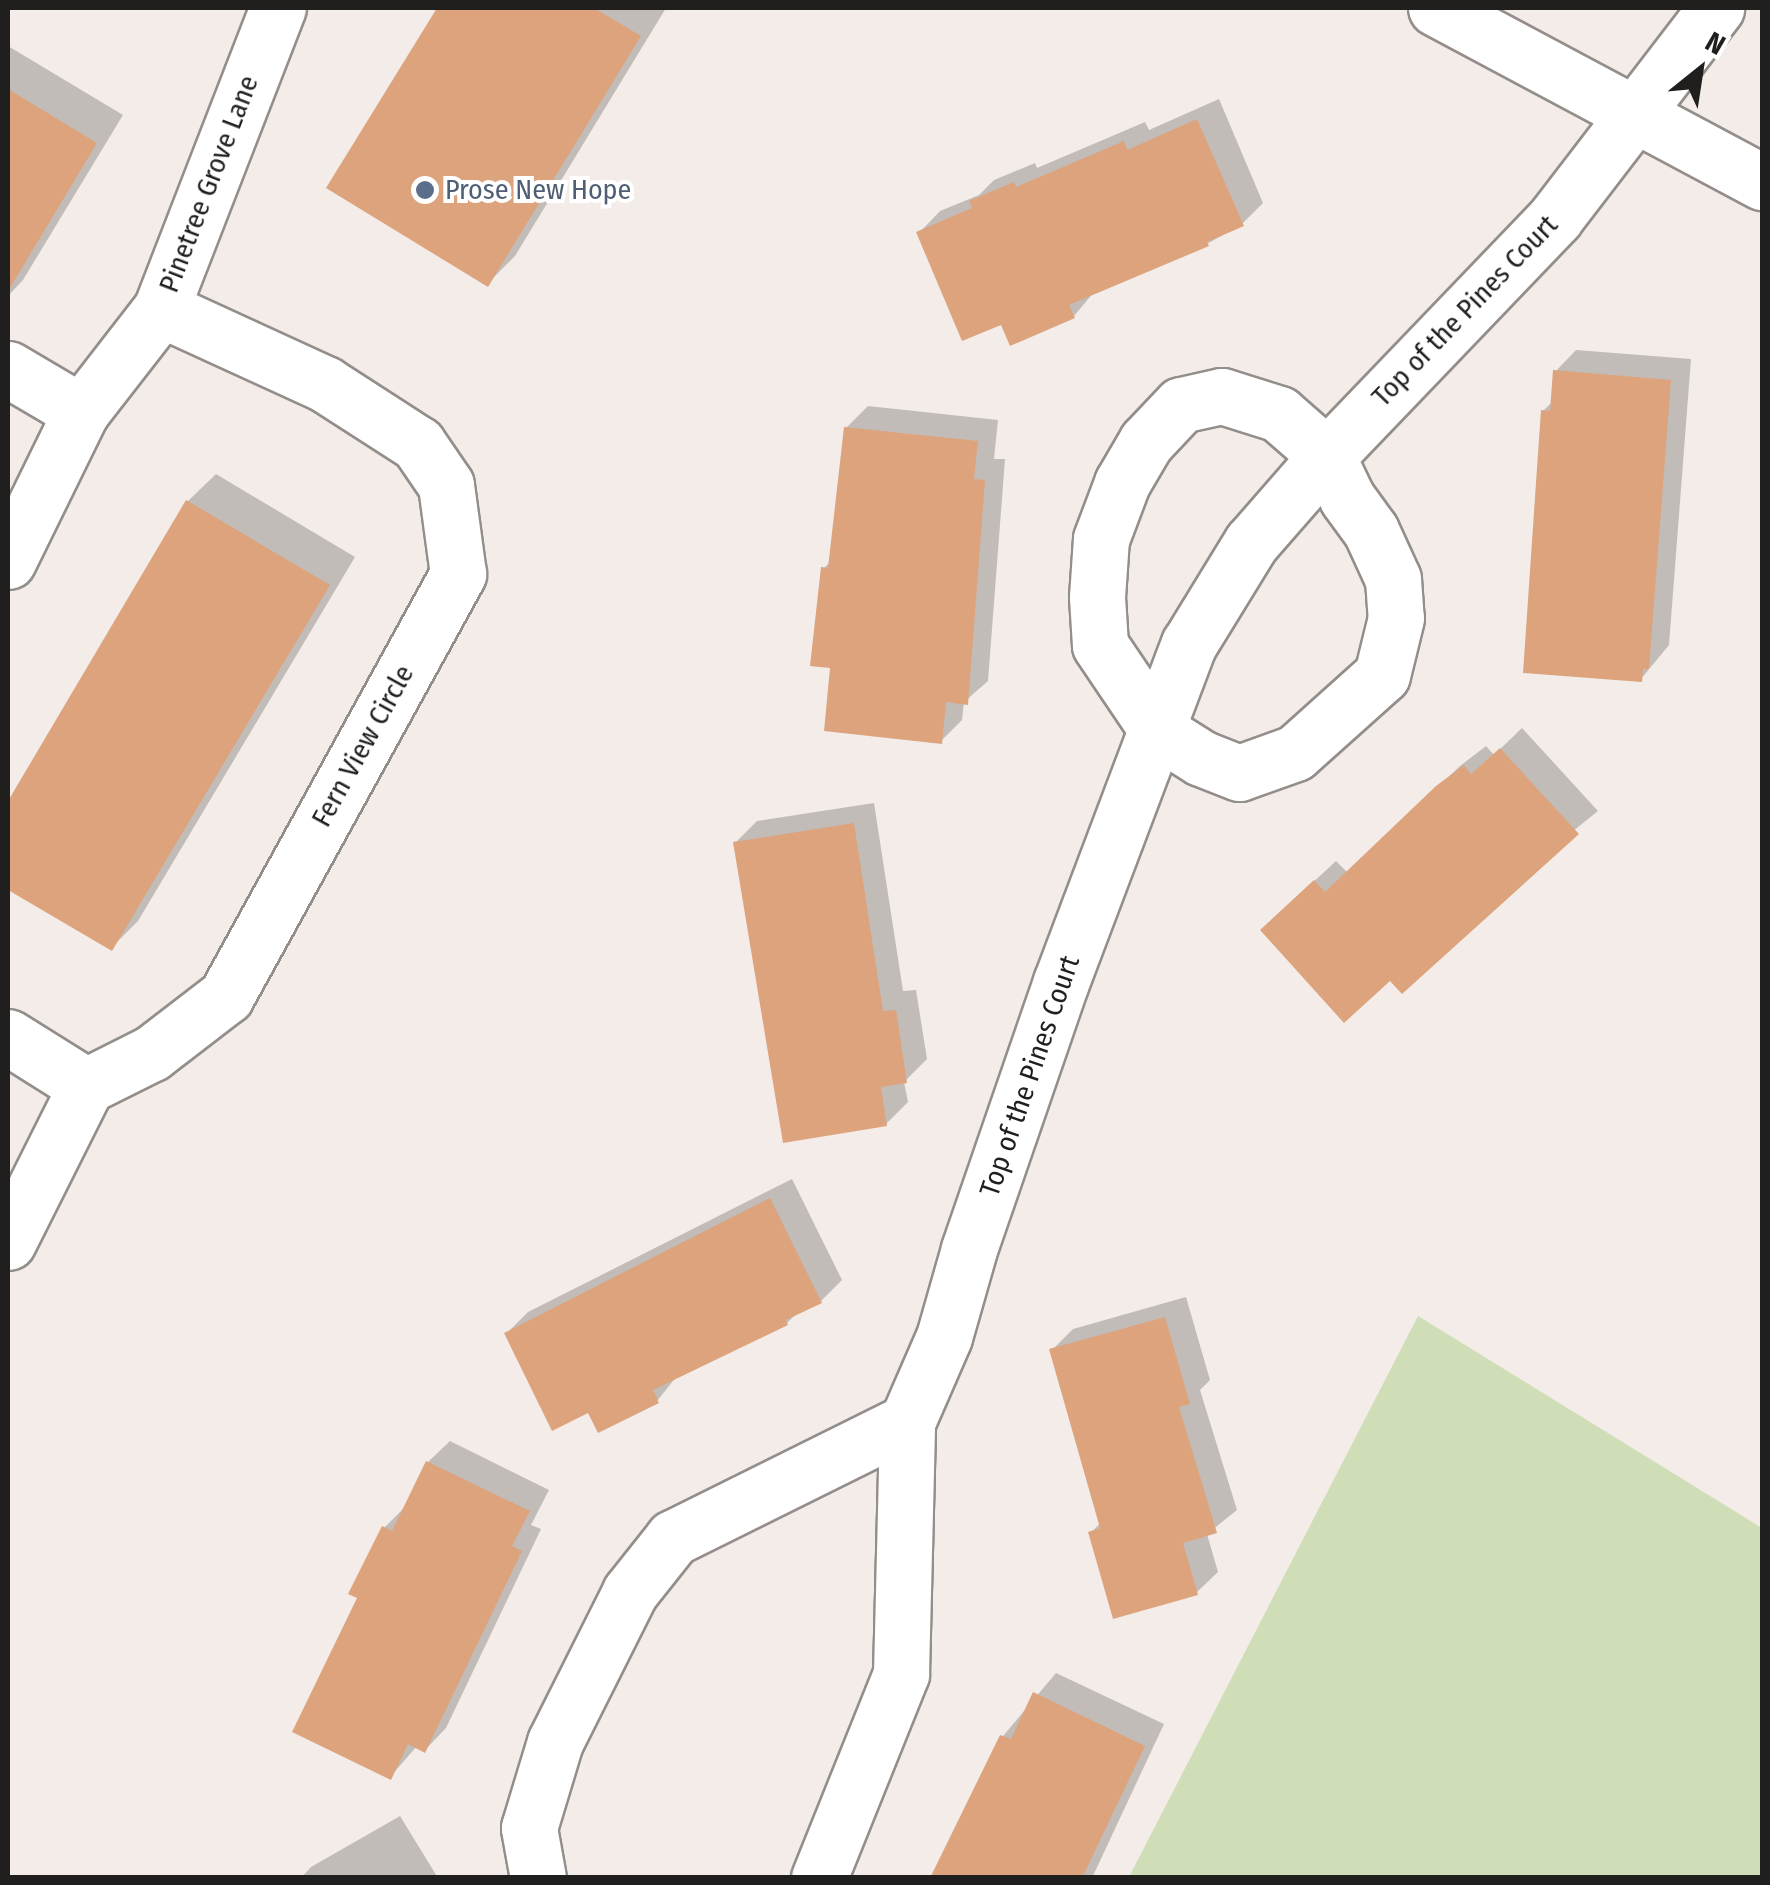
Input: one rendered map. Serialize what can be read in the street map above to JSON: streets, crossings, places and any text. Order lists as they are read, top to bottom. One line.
{"streets":{"street":["Pinetree Grove Lane","Top of the Pines Court","Fern View Circle"]},"crossings":[["Pinetree Grove Lane","Fern View Circle"]],"places":["Prose New Hope"],"north":"top right"}
